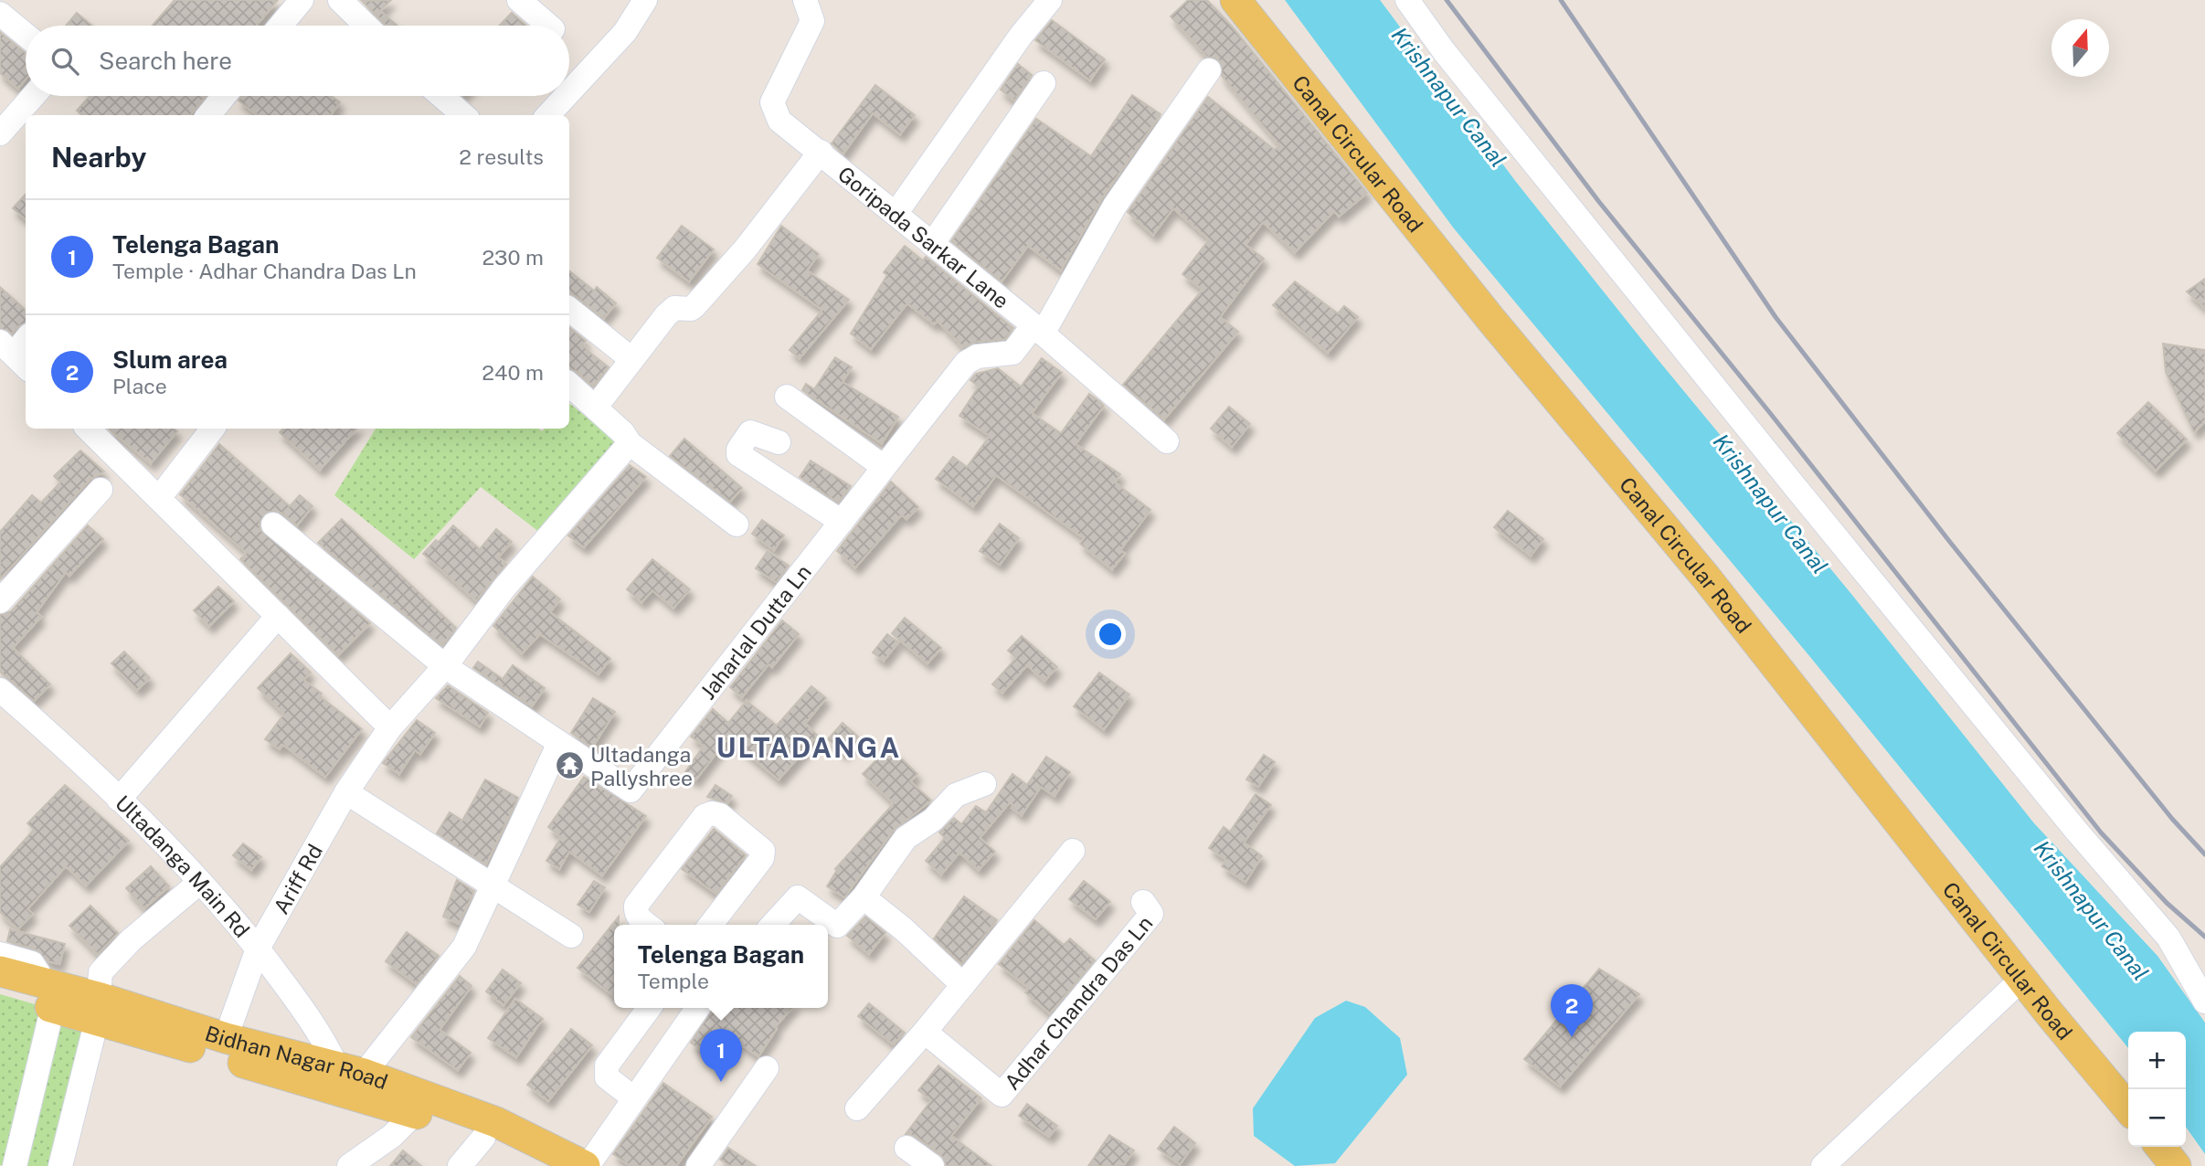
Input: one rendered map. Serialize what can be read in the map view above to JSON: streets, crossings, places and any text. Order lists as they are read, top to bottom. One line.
{"streets":{"main road":["Canal Circular Road","Bidhan Nagar Road"],"street":["Goripada Sarkar Lane","Jaharlal Dutta Ln","Ultadanga Main Rd","Ariff Rd","Adhar Chandra Das Ln"]},"crossings":[["Goripada Sarkar Lane","Jaharlal Dutta Ln"],["Jaharlal Dutta Ln","Ariff Rd"],["Ultadanga Main Rd","Ariff Rd"],["Ultadanga Main Rd","Bidhan Nagar Road"],["Ariff Rd","Bidhan Nagar Road"]],"districts":["ULTADANGA"],"water":["Krishnapur Canal"],"places":{"temple":["Ultadanga Pallyshree"]},"north":"top","page":{"search":"Search here","heading":["Nearby","2 results"],"list":[{"mark":"1","name":"Telenga Bagan","note":"Temple · Adhar Chandra Das Ln","value":"230 m"},{"mark":"2","name":"Slum area","note":"Place","value":"240 m"}],"popup":["Telenga Bagan","Temple"],"pins":["2","1"],"map_buttons":["+","−"]}}
